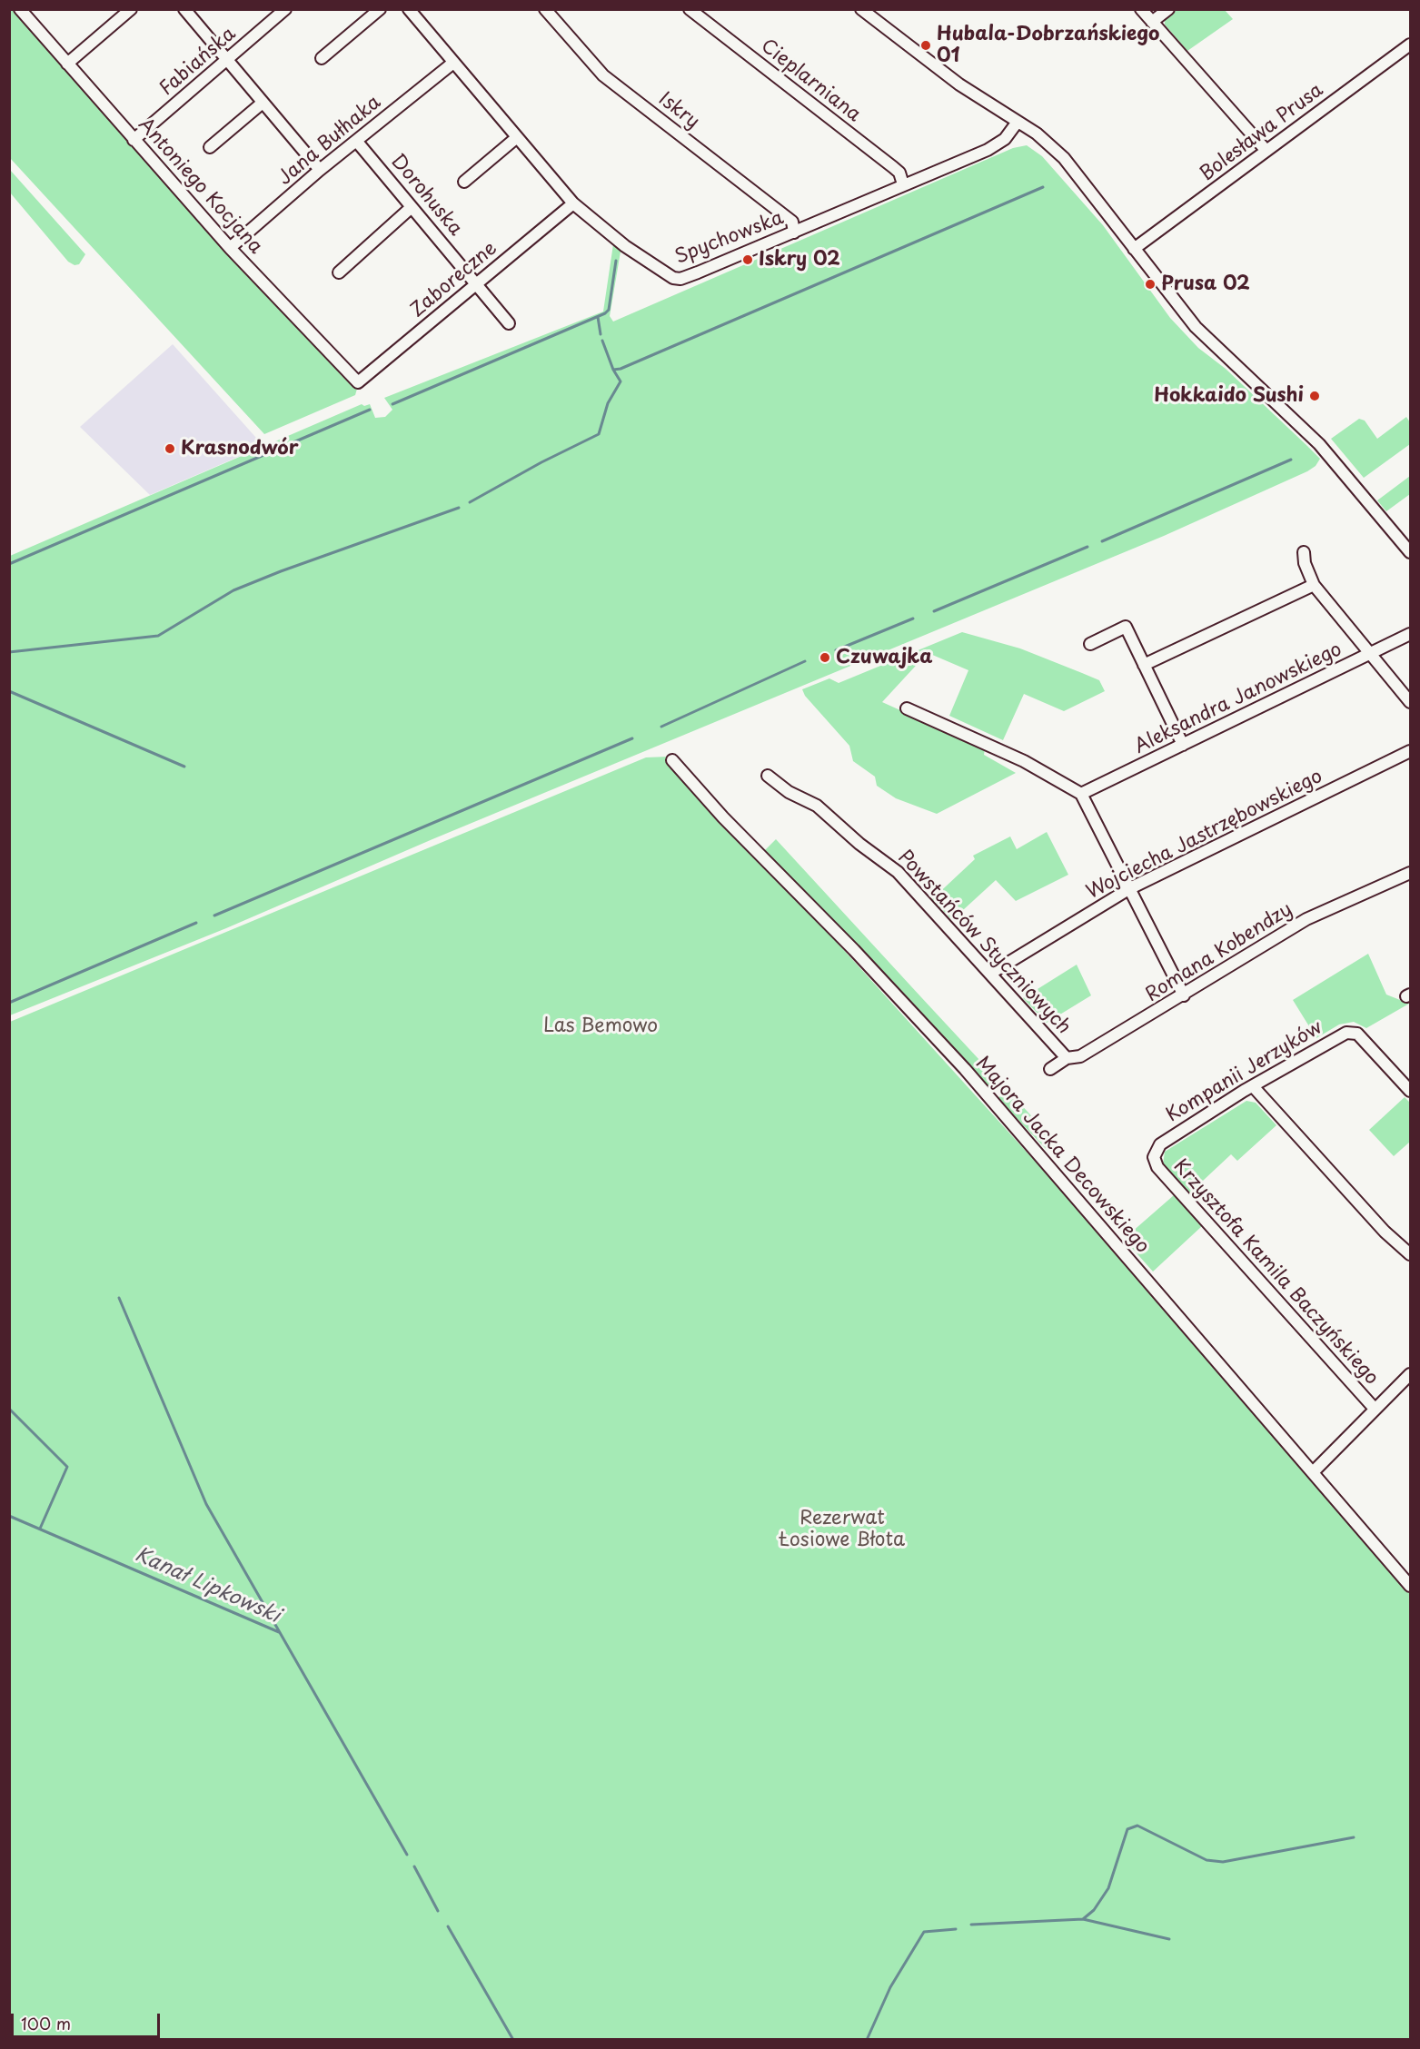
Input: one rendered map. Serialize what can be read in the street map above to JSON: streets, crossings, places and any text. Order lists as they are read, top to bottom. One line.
{"streets":{"street":["Fabiańska","Cieplarniana","Iskry","Bolesława Prusa","Jana Bułhaka","Antoniego Kocjana","Dorohuska","Spychowska","Zaboreczne","Aleksandra Janowskiego","Wojciecha Jastrzębowskiego","Powstańców Styczniowych","Romana Kobendzy","Kompanii Jerzyków","Majora Jacka Decowskiego","Krzysztofa Kamila Baczyńskiego"]},"crossings":[["Fabiańska","Antoniego Kocjana"],["Cieplarniana","Spychowska"],["Iskry","Spychowska"],["Jana Bułhaka","Antoniego Kocjana"],["Jana Bułhaka","Dorohuska"],["Jana Bułhaka","Spychowska"],["Antoniego Kocjana","Zaboreczne"],["Dorohuska","Zaboreczne"],["Spychowska","Zaboreczne"],["Wojciecha Jastrzębowskiego","Powstańców Styczniowych"],["Powstańców Styczniowych","Romana Kobendzy"],["Kompanii Jerzyków","Krzysztofa Kamila Baczyńskiego"]],"water":["Kanał Lipkowski"],"parks":["Las Bemowo","Rezerwat Łosiowe Błota"],"places":["Hubala-Dobrzańskiego 01","Iskry 02","Prusa 02","Hokkaido Sushi","Krasnodwór","Czuwajka"],"scale_bar":"100 m"}
